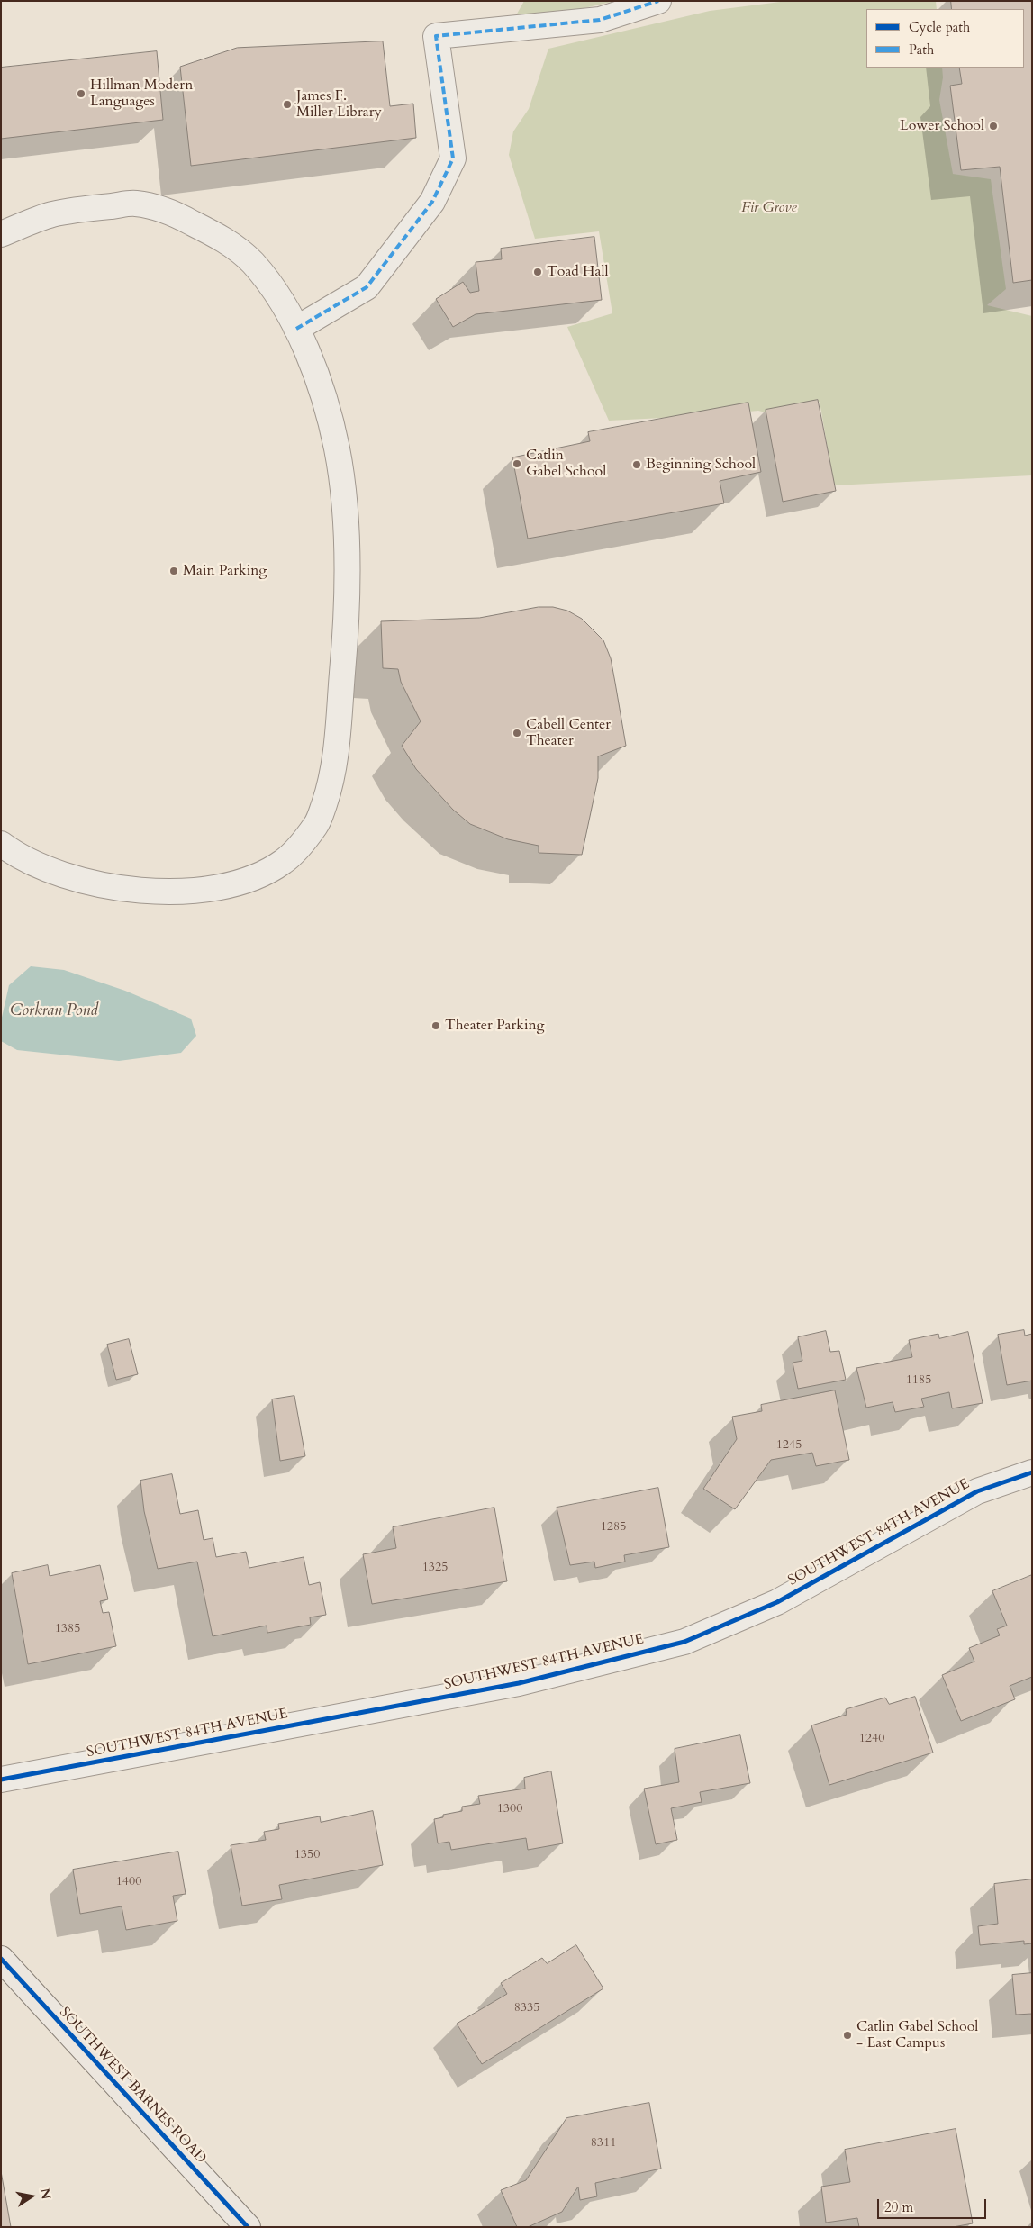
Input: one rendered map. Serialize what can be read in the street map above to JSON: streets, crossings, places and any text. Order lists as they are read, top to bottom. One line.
{"streets":{"main road":["SOUTHWEST BARNES ROAD"],"street":["SOUTHWEST 84TH AVENUE"]},"water":["Corkran Pond"],"parks":["Fir Grove"],"places":["Hillman Modern Languages","James F. Miller Library","Lower School","Toad Hall","Catlin Gabel School","Beginning School","Main Parking","Cabell Center Theater","Theater Parking","Catlin Gabel School - East Campus"],"house_numbers":["1185","1245","1285","1325","1385","1240","1300","1350","1400","8335","8311"],"legend":["Cycle path","Path"],"scale_bar":"20 m","north":"right"}
